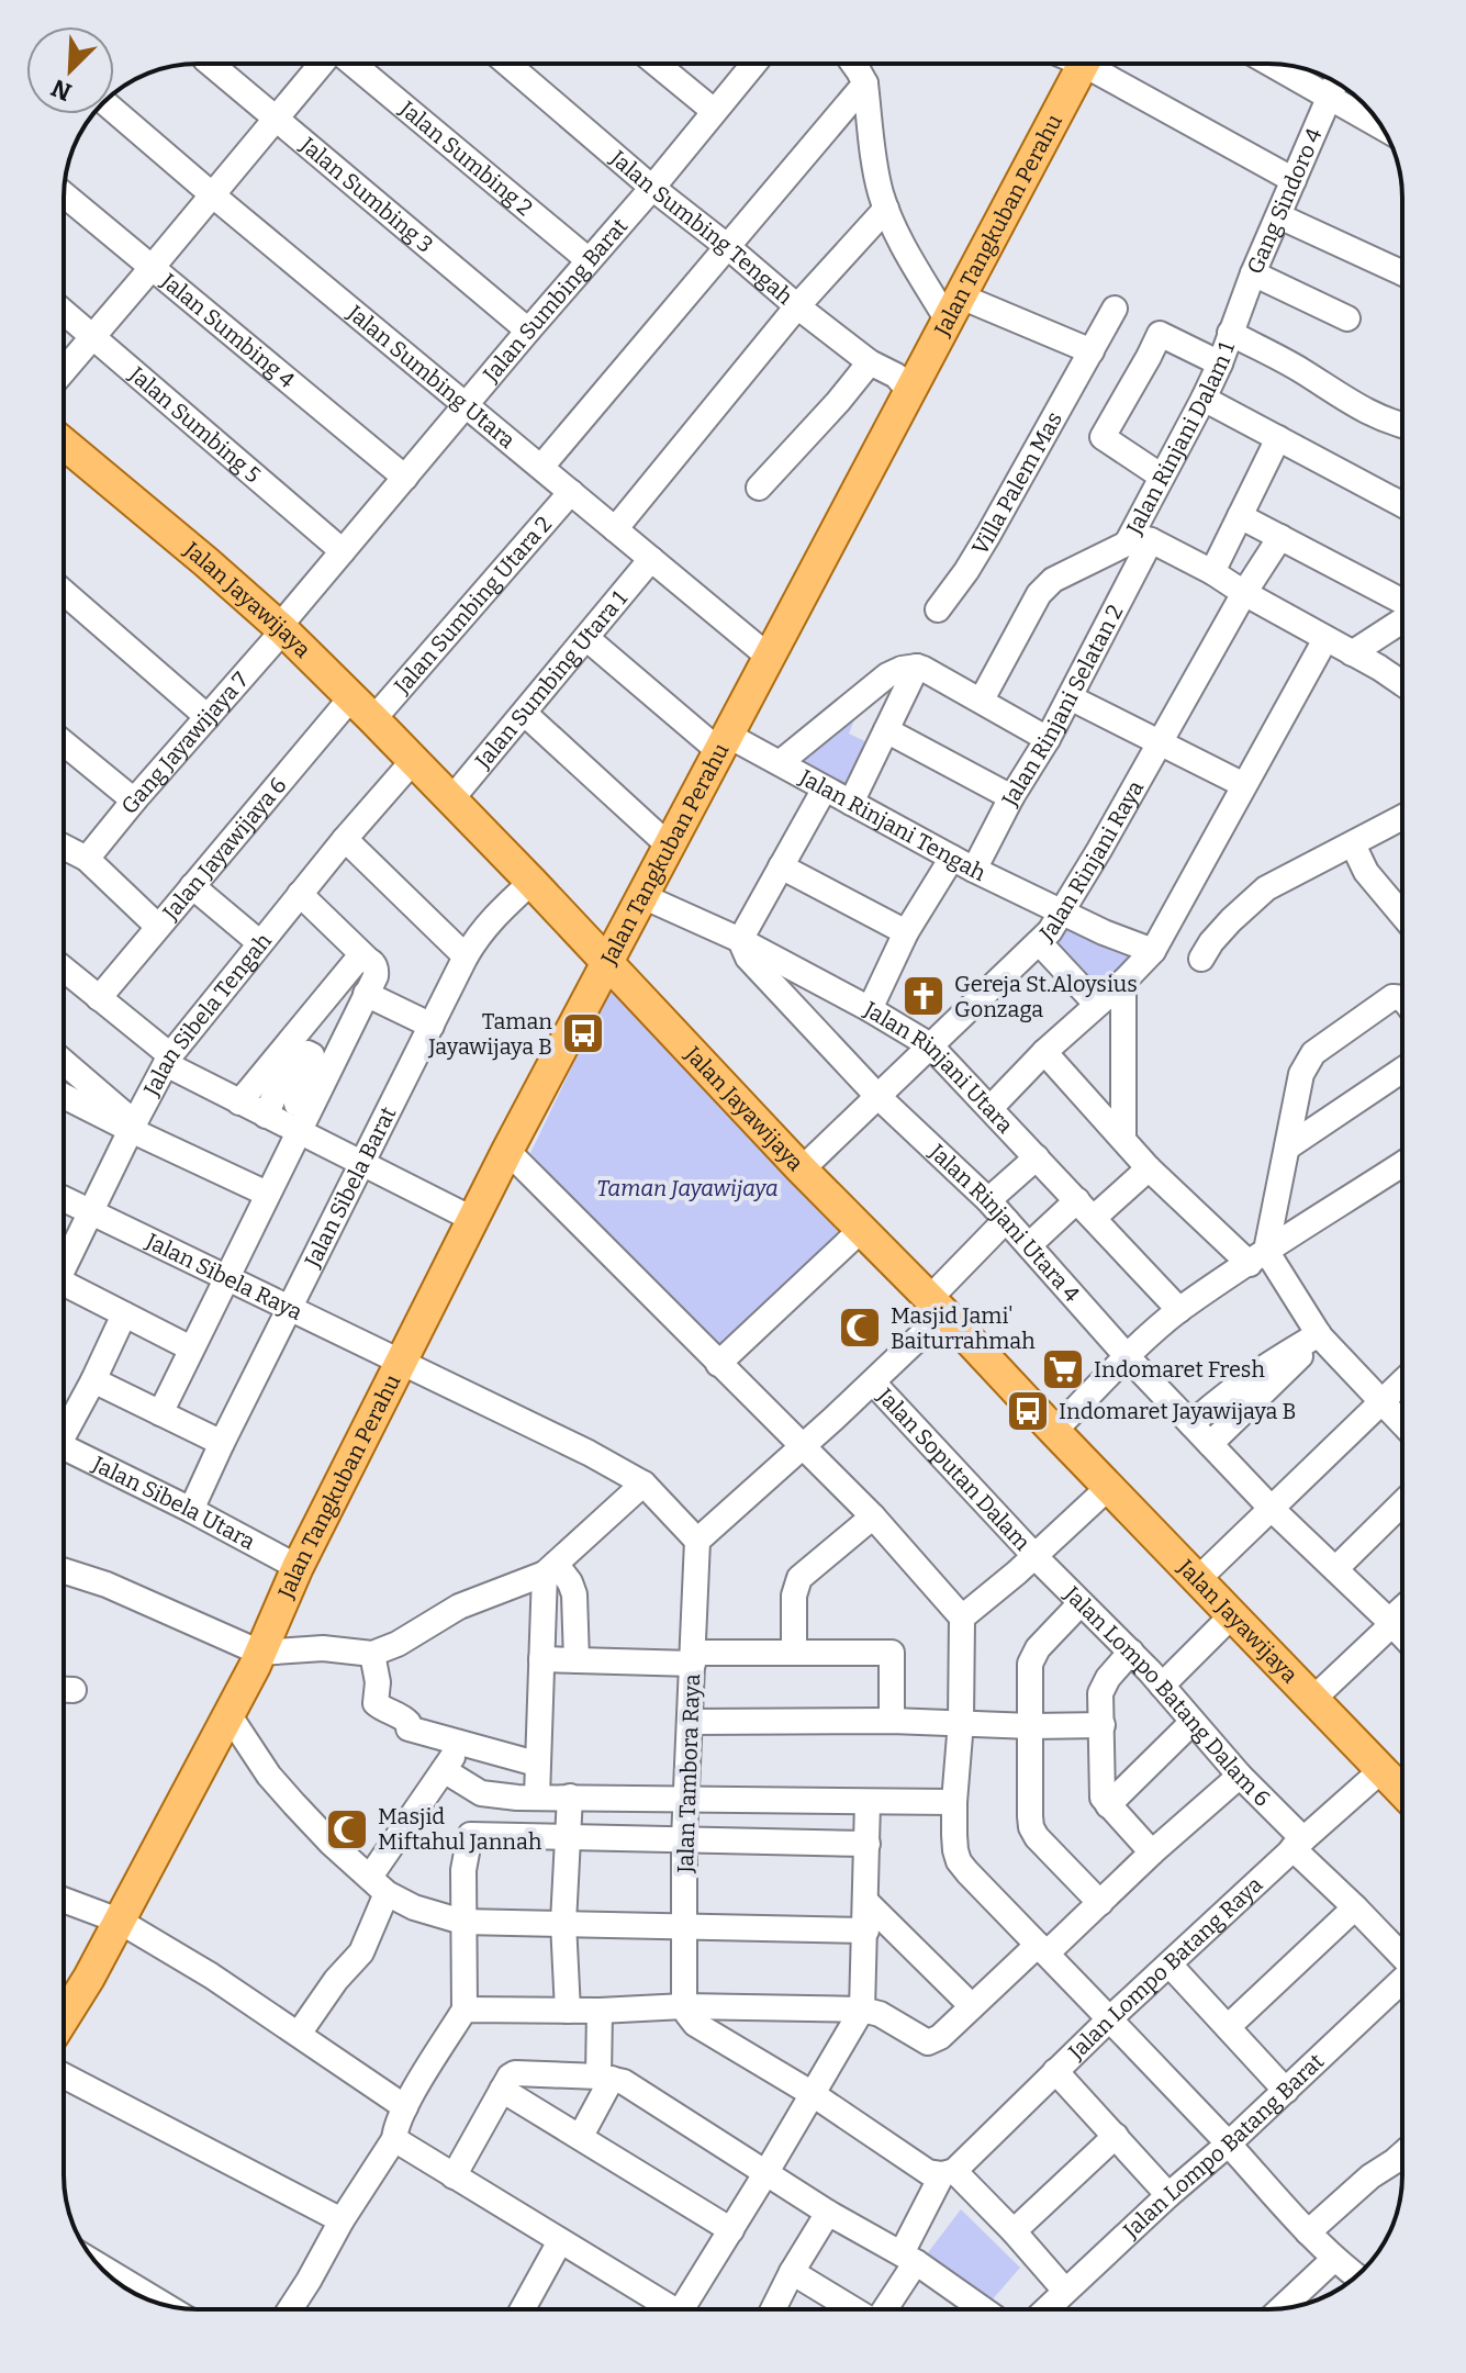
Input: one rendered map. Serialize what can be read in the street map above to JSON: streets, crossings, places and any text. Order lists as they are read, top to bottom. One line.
{"streets":{"main road":["Jalan Tangkuban Perahu","Jalan Jayawijaya"],"street":["Jalan Sumbing 2","Jalan Sumbing 3","Gang Sindoro 4","Jalan Sumbing Tengah","Jalan Sumbing Barat","Jalan Sumbing 4","Jalan Sumbing Utara","Jalan Sumbing 5","Jalan Rinjani Dalam 1","Villa Palem Mas","Jalan Sumbing Utara 2","Jalan Sumbing Utara 1","Jalan Rinjani Selatan 2","Gang Jayawijaya 7","Jalan Rinjani Tengah","Jalan Jayawijaya 6","Jalan Rinjani Raya","Jalan Sibela Tengah","Jalan Rinjani Utara","Jalan Sibela Barat","Jalan Rinjani Utara 4","Jalan Sibela Raya","Jalan Soputan Dalam","Jalan Sibela Utara","Jalan Lompo Batang Dalam 6","Jalan Tambora Raya","Jalan Lompo Batang Raya","Jalan Lompo Batang Barat"]},"crossings":[["Jalan Sumbing 2","Jalan Sumbing Barat"],["Jalan Sumbing 3","Jalan Sumbing Barat"],["Gang Sindoro 4","Jalan Rinjani Dalam 1"],["Jalan Tangkuban Perahu","Jalan Sumbing Tengah"],["Jalan Tangkuban Perahu","Jalan Sumbing Utara"],["Jalan Tangkuban Perahu","Jalan Jayawijaya"],["Jalan Tangkuban Perahu","Jalan Rinjani Tengah"],["Jalan Tangkuban Perahu","Jalan Rinjani Utara"],["Jalan Tangkuban Perahu","Jalan Sibela Raya"],["Jalan Tangkuban Perahu","Jalan Sibela Utara"],["Jalan Sumbing Tengah","Jalan Sumbing Barat"],["Jalan Sumbing Barat","Jalan Sumbing 4"],["Jalan Sumbing Barat","Jalan Sumbing Utara"],["Jalan Sumbing Barat","Jalan Sumbing 5"],["Jalan Sumbing Barat","Jalan Jayawijaya"],["Jalan Sumbing Barat","Gang Jayawijaya 7"],["Jalan Sumbing Utara","Jalan Sumbing Utara 2"],["Jalan Sumbing Utara","Jalan Sumbing Utara 1"],["Jalan Rinjani Dalam 1","Jalan Rinjani Selatan 2"],["Jalan Jayawijaya","Jalan Sumbing Utara 2"],["Jalan Jayawijaya","Jalan Sumbing Utara 1"],["Jalan Jayawijaya","Gang Jayawijaya 7"],["Jalan Jayawijaya","Jalan Jayawijaya 6"],["Jalan Jayawijaya","Jalan Rinjani Raya"],["Jalan Jayawijaya","Jalan Sibela Tengah"],["Jalan Jayawijaya","Jalan Sibela Barat"],["Jalan Jayawijaya","Jalan Lompo Batang Raya"],["Jalan Sumbing Utara 1","Jalan Rinjani Tengah"],["Jalan Rinjani Selatan 2","Jalan Rinjani Tengah"],["Jalan Rinjani Tengah","Jalan Rinjani Raya"],["Jalan Rinjani Raya","Jalan Rinjani Utara"],["Jalan Rinjani Raya","Jalan Rinjani Utara 4"],["Jalan Sibela Tengah","Jalan Sibela Raya"],["Jalan Rinjani Utara","Jalan Rinjani Utara 4"],["Jalan Sibela Barat","Jalan Sibela Raya"],["Jalan Sibela Barat","Jalan Sibela Utara"],["Jalan Sibela Raya","Jalan Tambora Raya"],["Jalan Soputan Dalam","Jalan Lompo Batang Dalam 6"],["Jalan Lompo Batang Dalam 6","Jalan Lompo Batang Raya"]],"parks":["Taman Jayawijaya"],"places":{"church":["Gereja St.Aloysius Gonzaga"],"bus stop":["Taman Jayawijaya B","Indomaret Jayawijaya B"],"mosque":["Masjid Jami' Baiturrahmah","Masjid Miftahul Jannah"],"supermarket":["Indomaret Fresh"]},"north":"bottom left"}
